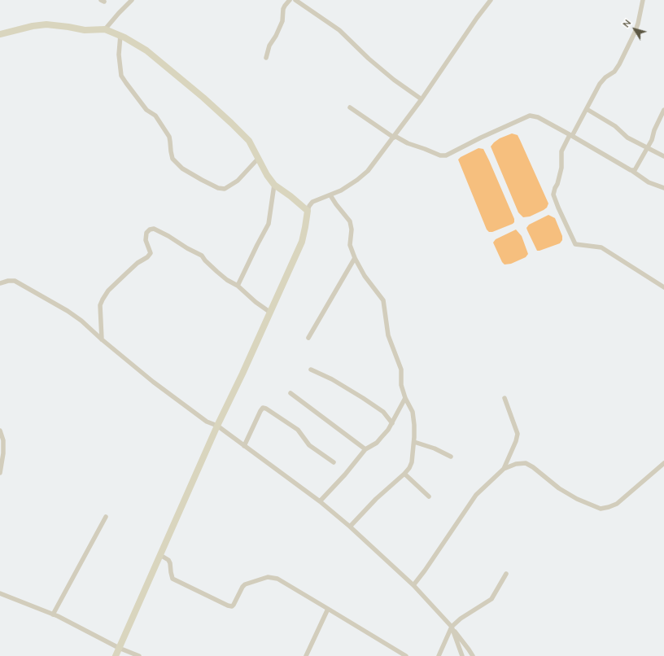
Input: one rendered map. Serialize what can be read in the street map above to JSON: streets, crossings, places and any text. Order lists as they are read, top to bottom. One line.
{"north":"top left"}
